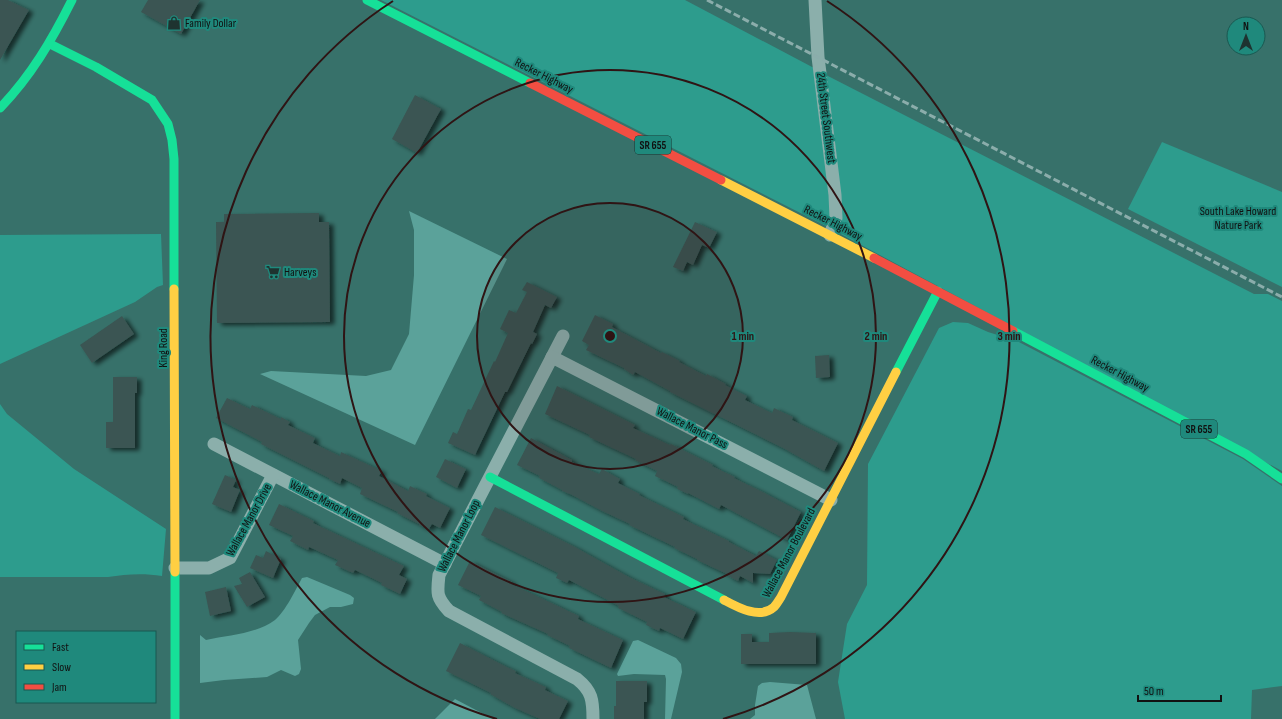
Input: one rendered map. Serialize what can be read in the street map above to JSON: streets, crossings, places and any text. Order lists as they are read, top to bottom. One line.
{"streets":{"street":["Recker Highway","24th Street Southwest","SR 655","King Road","Wallace Manor Pass","Wallace Manor Avenue","Wallace Manor Drive","Wallace Manor Loop","Wallace Manor Boulevard"]},"crossings":[["Recker Highway","24th Street Southwest"],["Recker Highway","Wallace Manor Boulevard"],["King Road","Wallace Manor Drive"],["Wallace Manor Pass","Wallace Manor Loop"],["Wallace Manor Pass","Wallace Manor Boulevard"],["Wallace Manor Avenue","Wallace Manor Drive"],["Wallace Manor Avenue","Wallace Manor Loop"],["Wallace Manor Loop","Wallace Manor Boulevard"]],"parks":["South Lake Howard Nature Park"],"places":{"shop":["Family Dollar"],"supermarket":["Harveys"]},"legend":["Fast","Slow","Jam"],"scale_bar":"50 m","north":"top","rings":["1 min","2 min","3 min"]}
